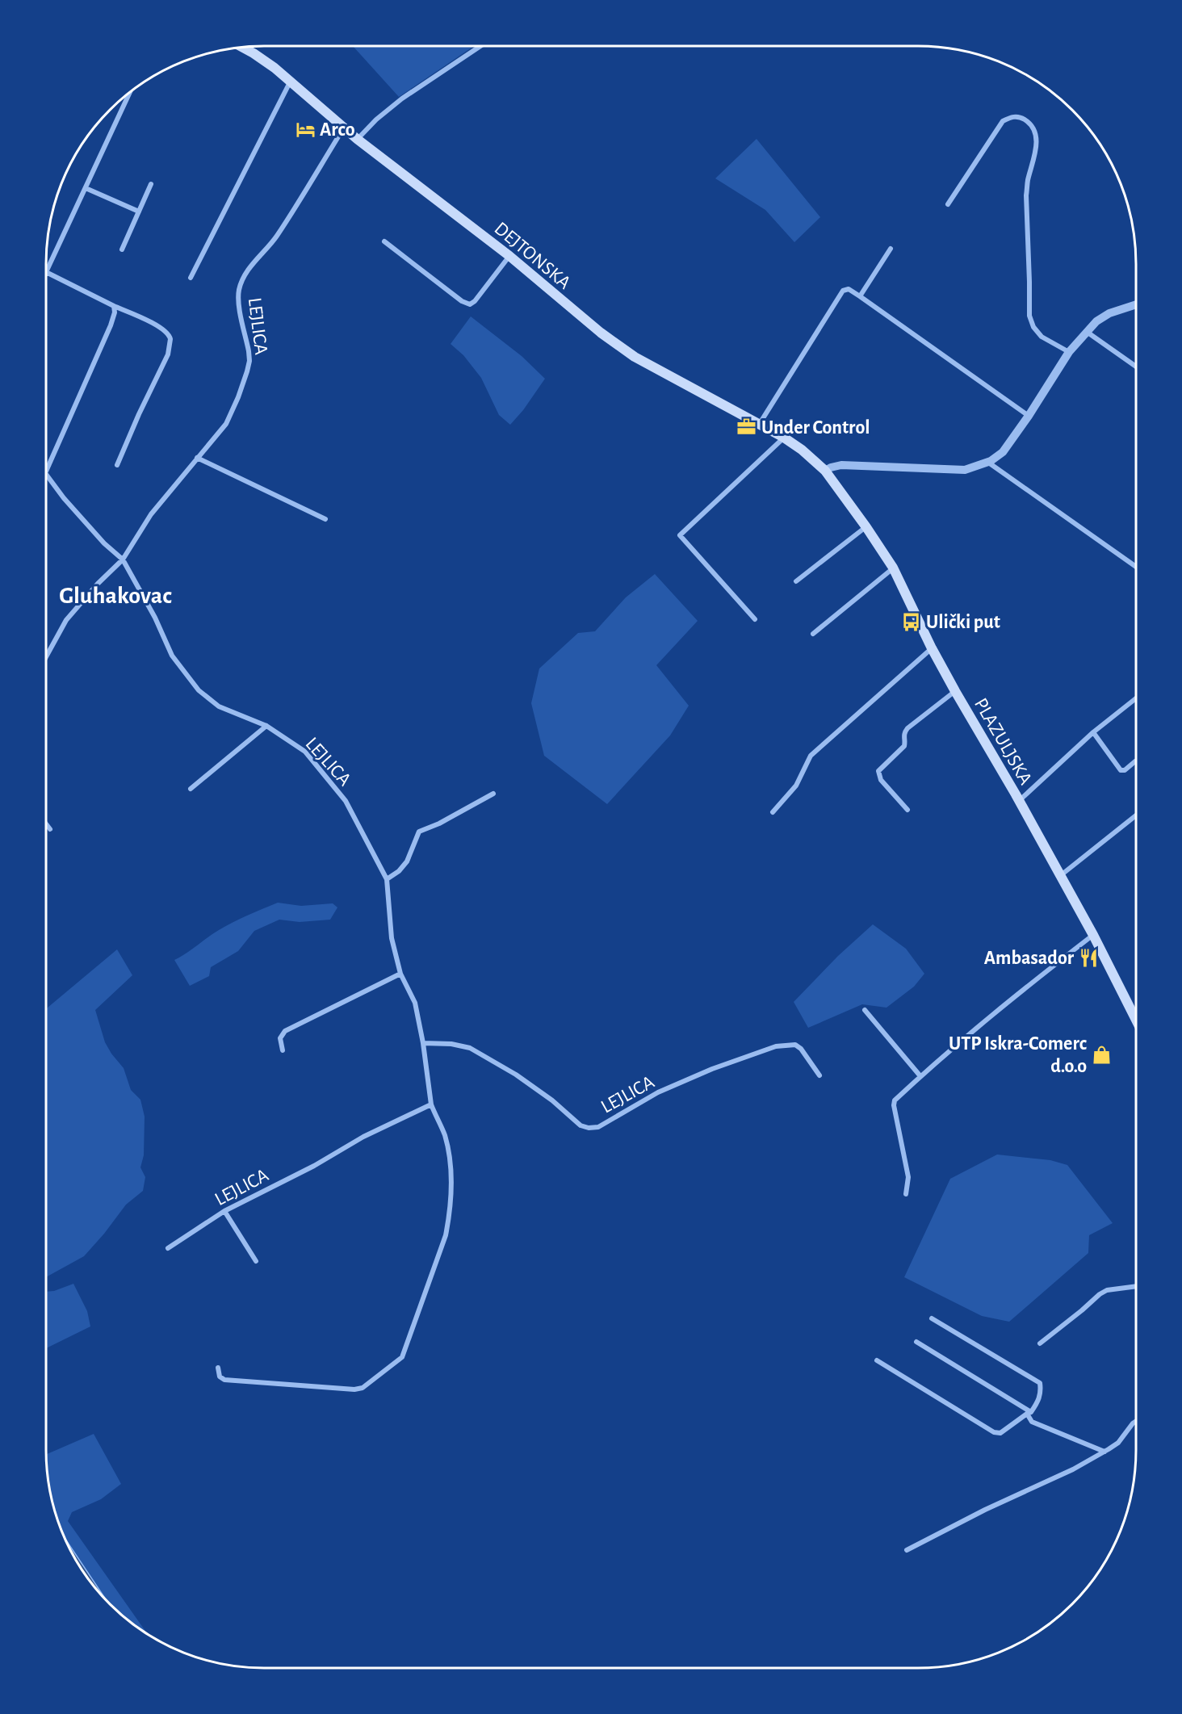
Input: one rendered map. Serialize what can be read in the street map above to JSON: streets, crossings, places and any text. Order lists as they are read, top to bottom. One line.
{"streets":{"main road":["DEJTONSKA","PLAZULJSKA"],"street":["LEJLICA"]},"crossings":[["DEJTONSKA","LEJLICA"],["DEJTONSKA","PLAZULJSKA"]],"districts":["Gluhakovac"],"places":{"hotel":["Arco"],"office":["Under Control"],"bus stop":["Ulički put"],"restaurant":["Ambasador"],"shop":["UTP Iskra-Comerc d.o.o"]}}
